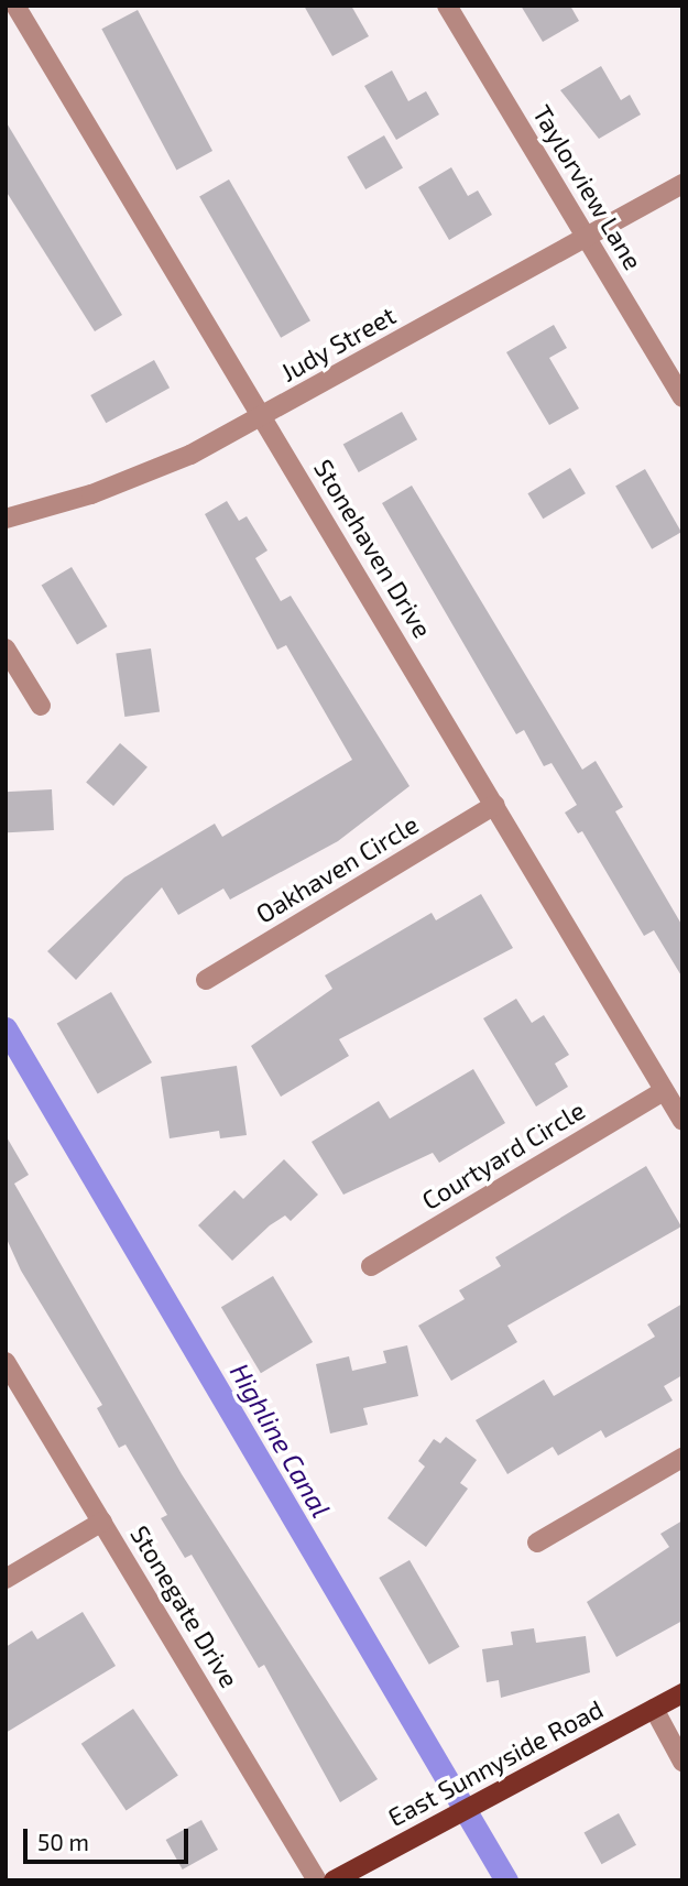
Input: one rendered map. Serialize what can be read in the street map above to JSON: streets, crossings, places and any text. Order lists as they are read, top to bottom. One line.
{"streets":{"main road":["East Sunnyside Road"],"street":["Taylorview Lane","Judy Street","Stonehaven Drive","Oakhaven Circle","Courtyard Circle","Stonegate Drive"]},"crossings":[["Taylorview Lane","Judy Street"],["Judy Street","Stonehaven Drive"],["Stonehaven Drive","Oakhaven Circle"],["Stonehaven Drive","Courtyard Circle"]],"water":["Highline Canal"],"scale_bar":"50 m"}
